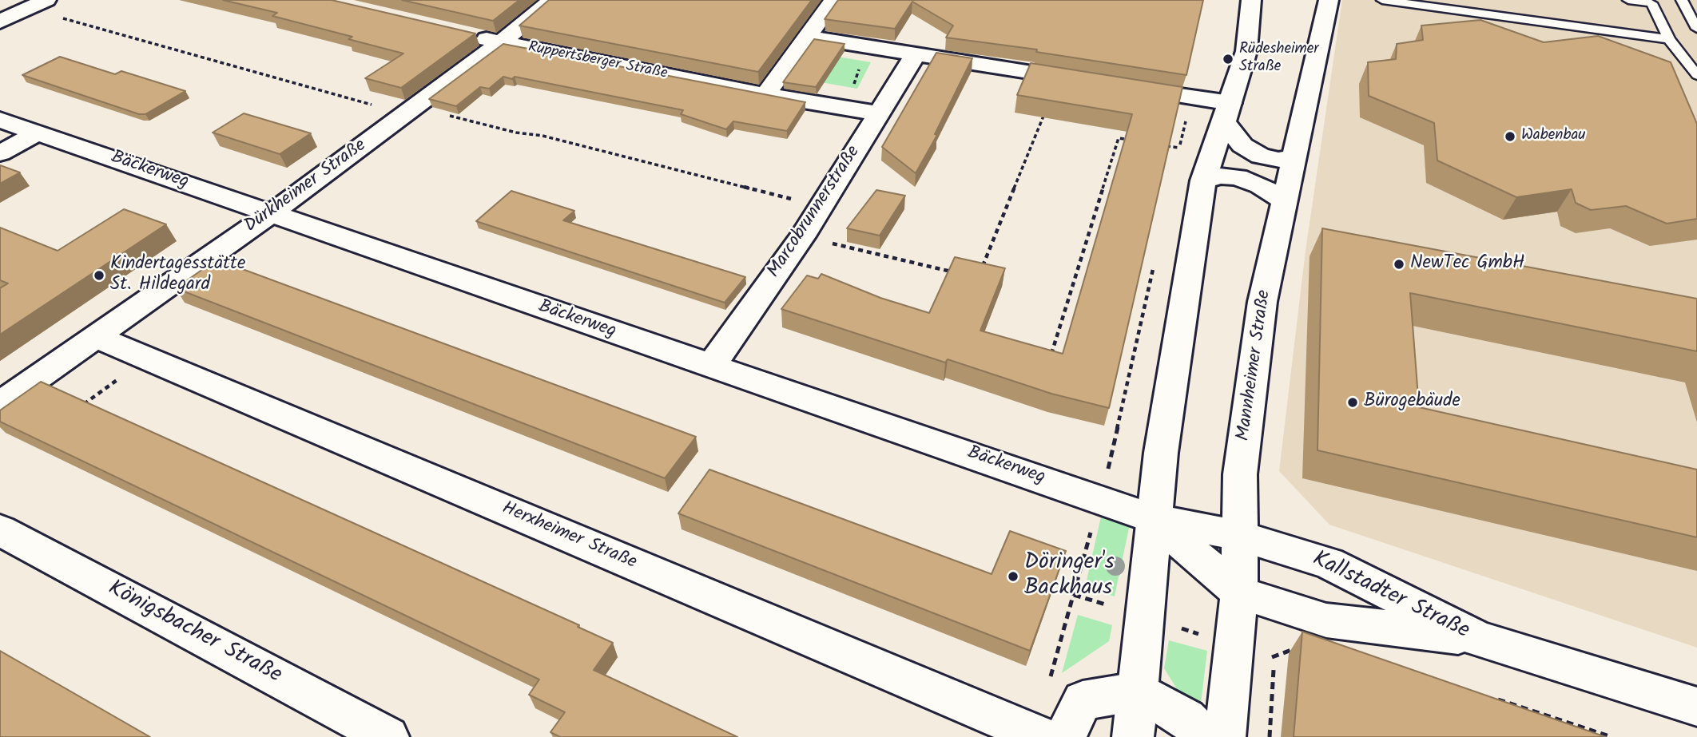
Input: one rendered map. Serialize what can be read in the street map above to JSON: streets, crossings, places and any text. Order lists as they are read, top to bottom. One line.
{"streets":{"street":["Ruppertsberger Straße","Bäckerweg","Dürkheimer Straße","Marcobrunnerstraße","Mannheimer Straße","Herxheimer Straße","Kallstadter Straße","Königsbacher Straße"]},"crossings":[["Ruppertsberger Straße","Dürkheimer Straße"],["Ruppertsberger Straße","Marcobrunnerstraße"],["Bäckerweg","Dürkheimer Straße"],["Bäckerweg","Marcobrunnerstraße"],["Bäckerweg","Kallstadter Straße"],["Dürkheimer Straße","Herxheimer Straße"],["Mannheimer Straße","Kallstadter Straße"]],"places":["Rüdesheimer Straße","Wabenbau","NewTec GmbH","Kindertagesstätte St. Hildegard","Bürogebäude","Döringer's Backhaus"]}
